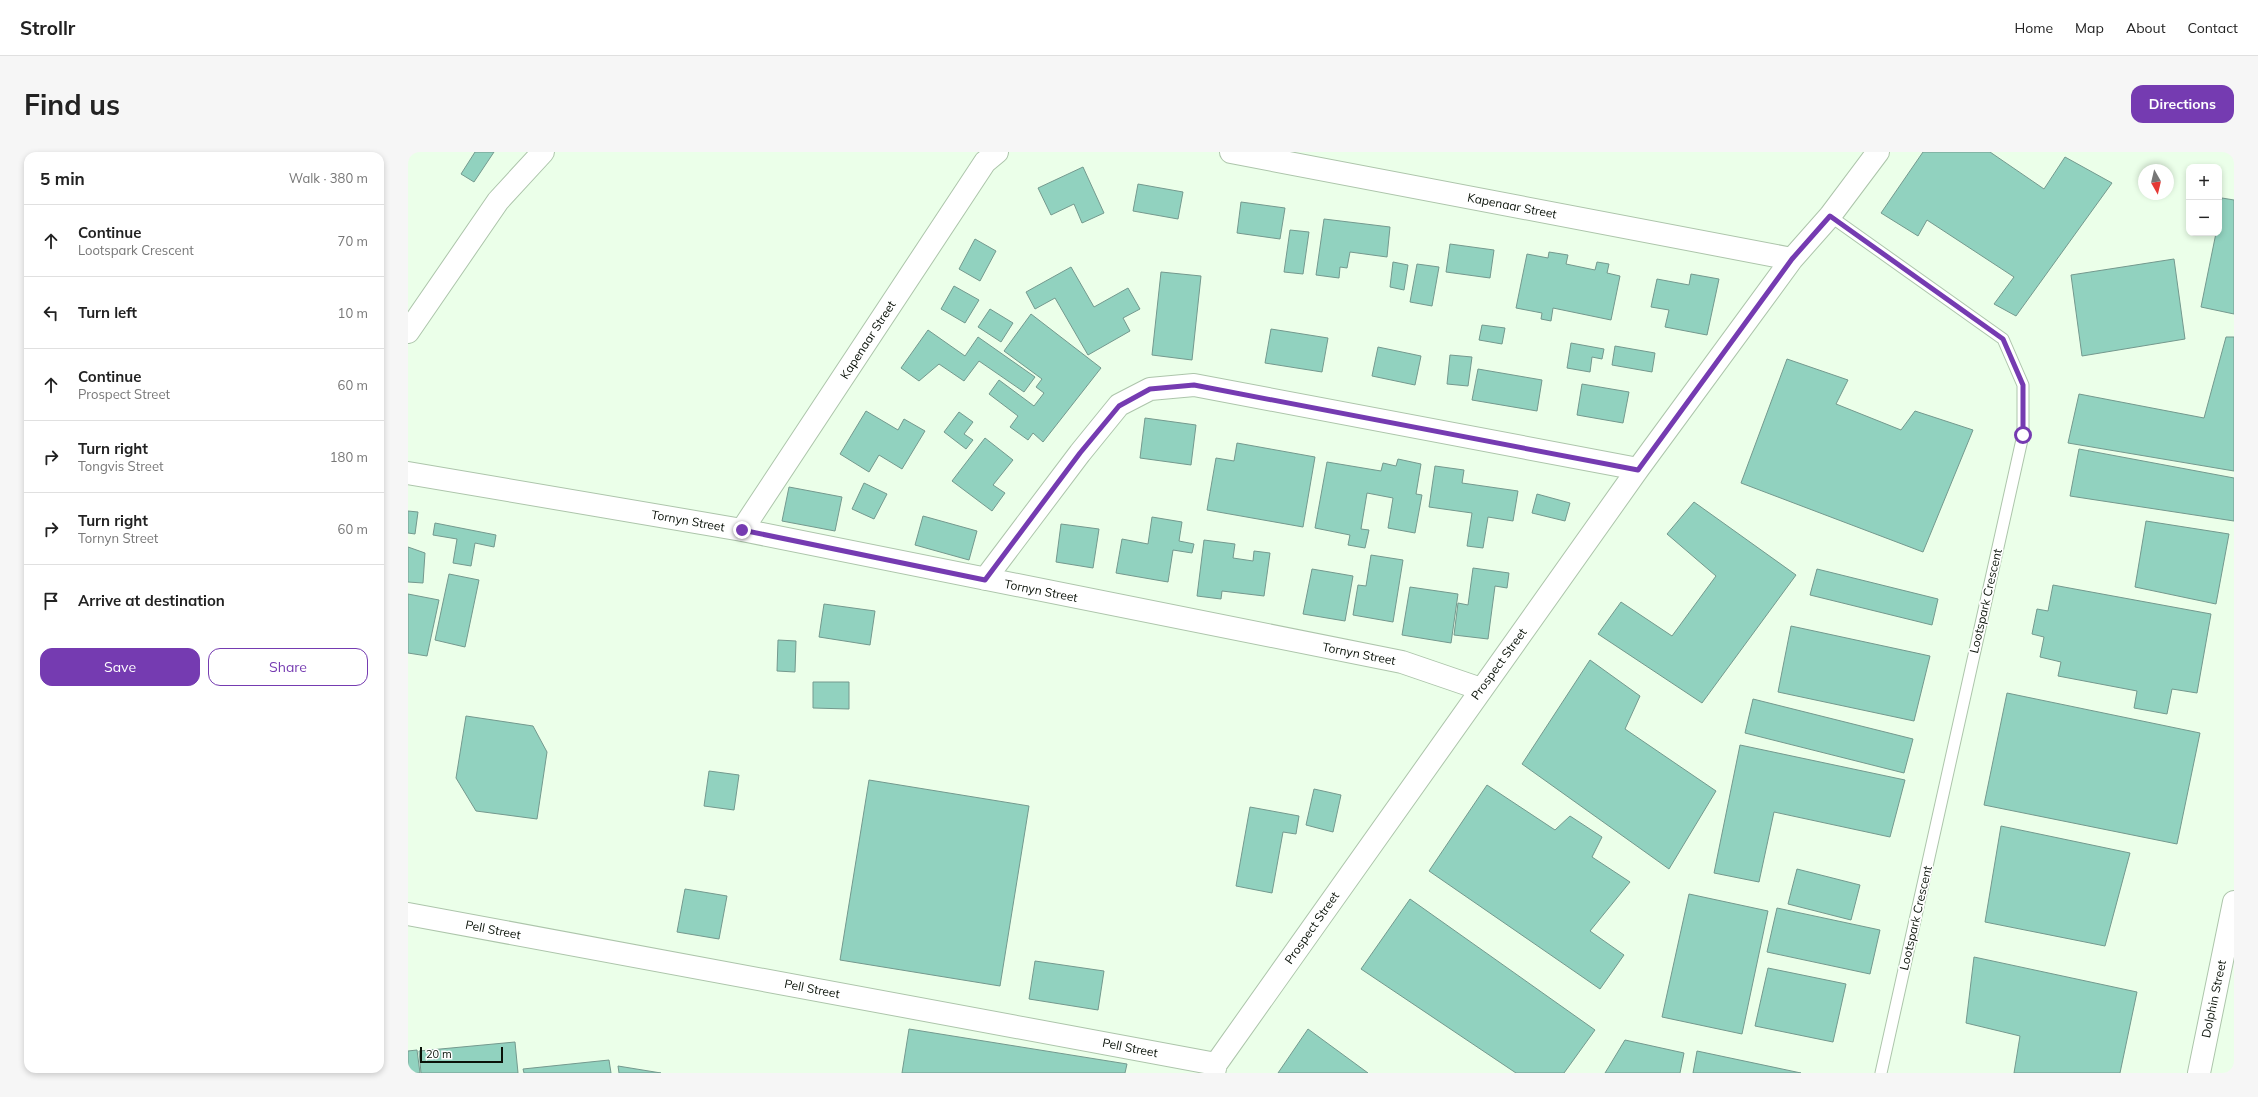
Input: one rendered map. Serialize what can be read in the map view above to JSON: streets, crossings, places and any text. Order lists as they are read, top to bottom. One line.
{"streets":{"street":["Kapenaar Street","Tornyn Street","Prospect Street","Pell Street","Dolphin Street"],"lane":["Lootspark Crescent"]},"crossings":[["Kapenaar Street","Tornyn Street"],["Kapenaar Street","Prospect Street"],["Tornyn Street","Prospect Street"],["Lootspark Crescent","Prospect Street"],["Prospect Street","Pell Street"]],"scale_bar":"20 m","north":"bottom","page":{"header":"Strollr","nav":["Home","Map","About","Contact"],"buttons":["Directions",["Save","Share"]],"title":"Find us","heading":["5 min","Walk · 380 m"],"map_buttons":["+","−"],"list":[["Continue","Lootspark Crescent","70 m"],["Turn left","10 m"],["Continue","Prospect Street","60 m"],["Turn right","Tongvis Street","180 m"],["Turn right","Tornyn Street","60 m"],"Arrive at destination"],"scale":"20 m"}}
